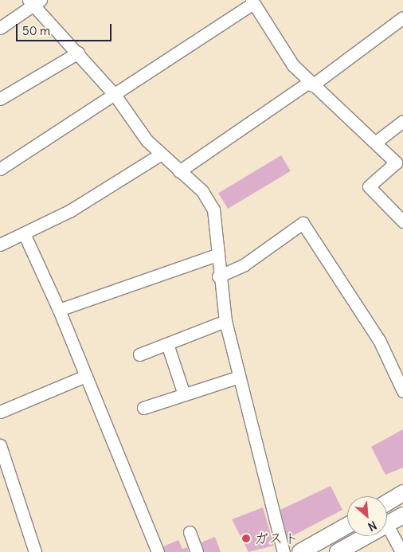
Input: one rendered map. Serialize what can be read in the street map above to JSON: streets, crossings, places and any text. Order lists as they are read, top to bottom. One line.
{"places":["ガスト"],"scale_bar":"50 m","north":"bottom right"}
